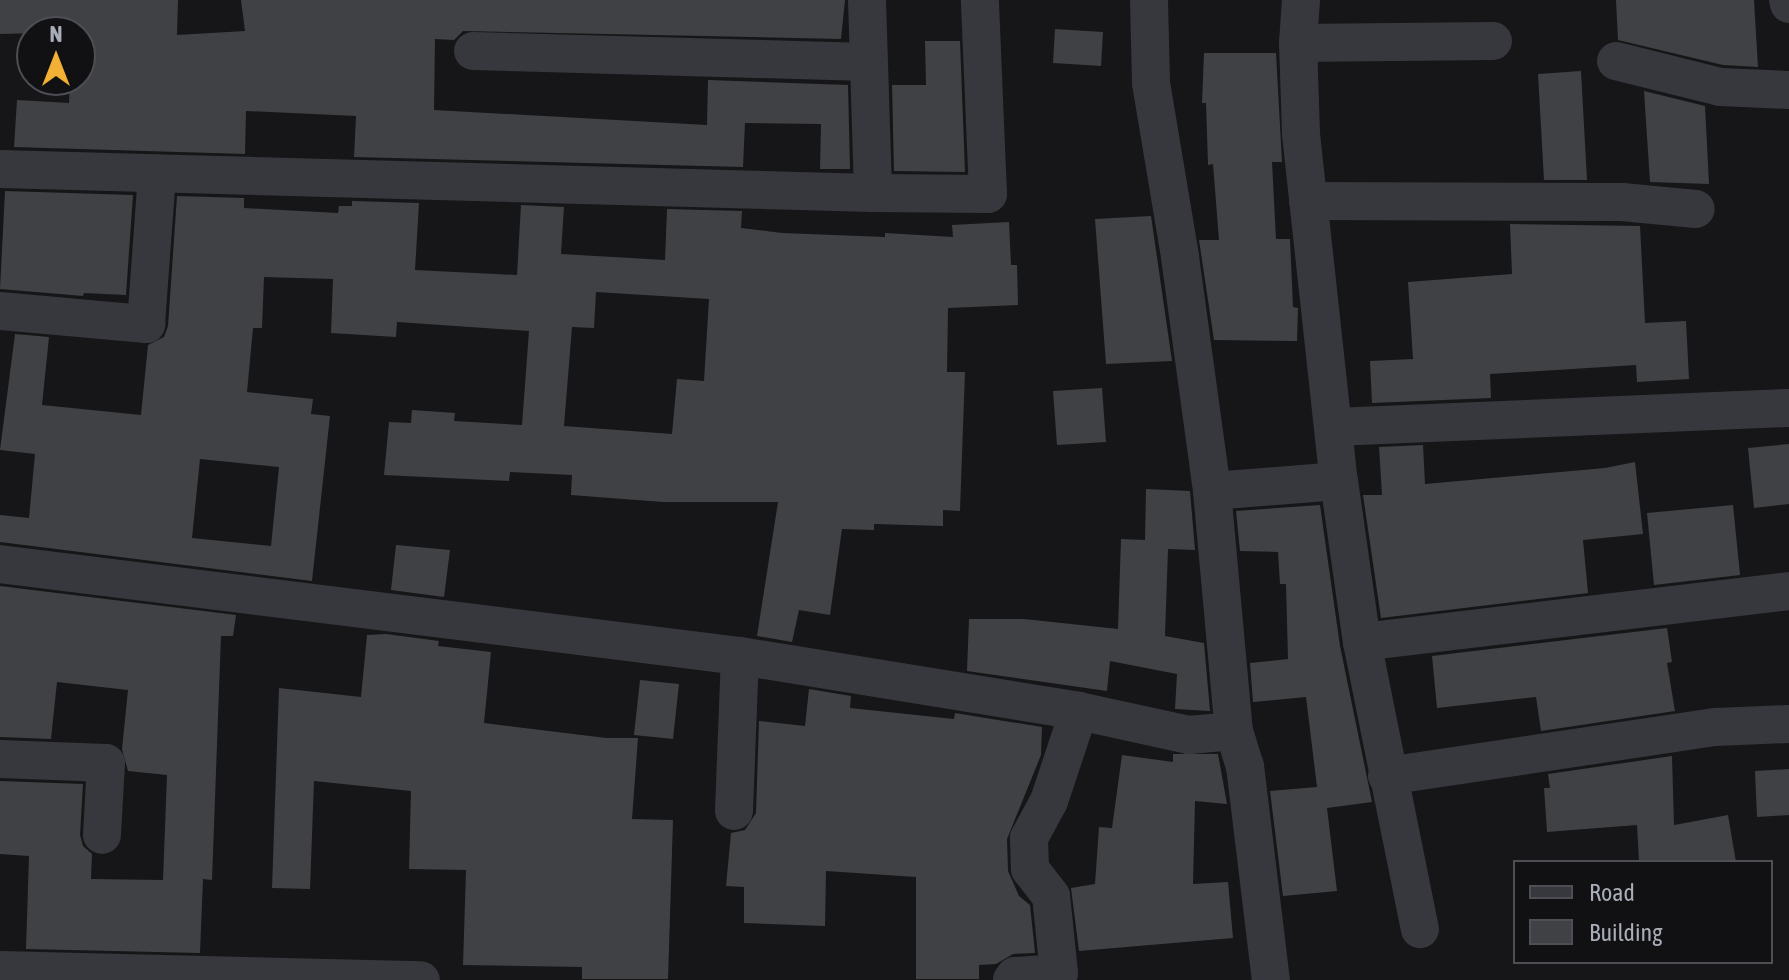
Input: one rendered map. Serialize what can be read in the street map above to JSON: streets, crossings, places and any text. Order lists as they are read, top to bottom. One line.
{"legend":["Road","Building"],"north":"top"}
